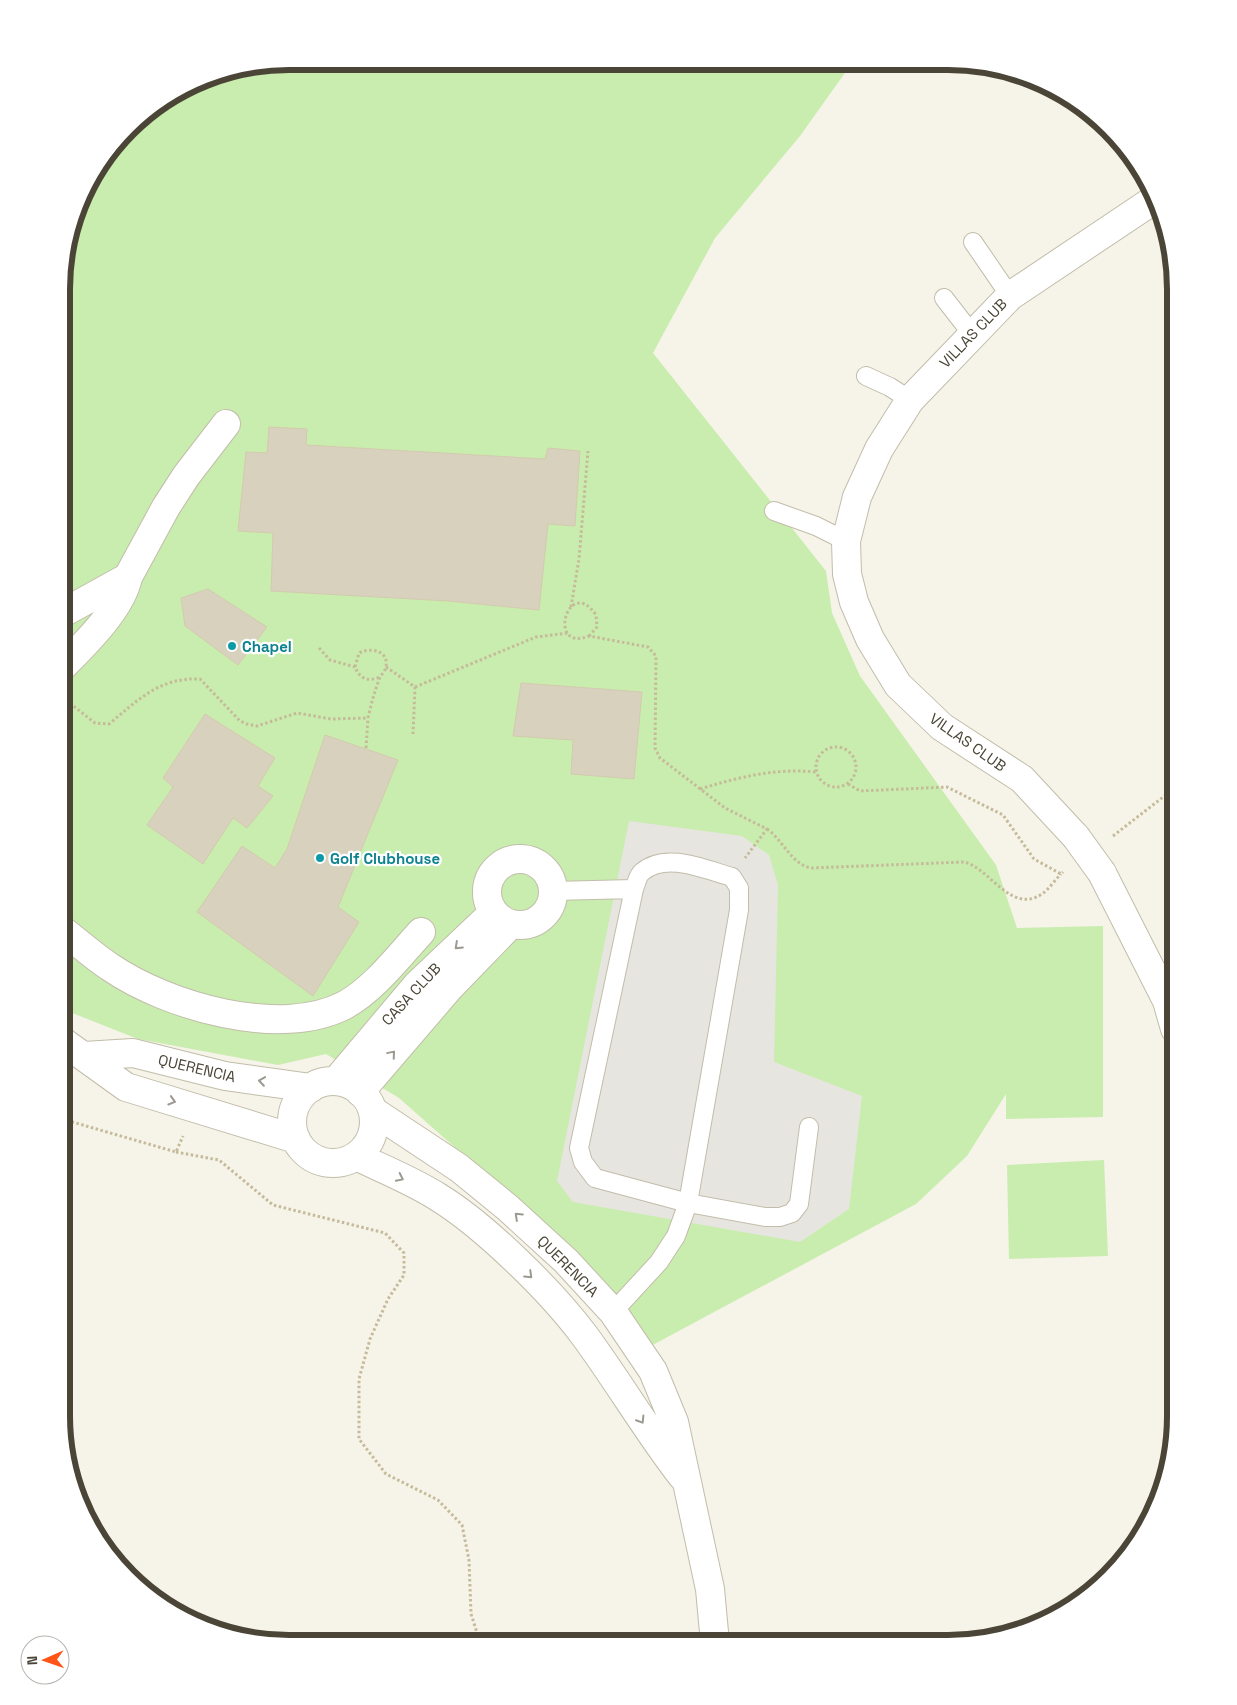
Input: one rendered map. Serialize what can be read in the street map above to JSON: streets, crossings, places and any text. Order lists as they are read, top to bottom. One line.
{"streets":{"street":["VILLAS CLUB","CASA CLUB","QUERENCIA"]},"crossings":[["CASA CLUB","QUERENCIA"]],"places":["Chapel","Golf Clubhouse"],"north":"left"}
